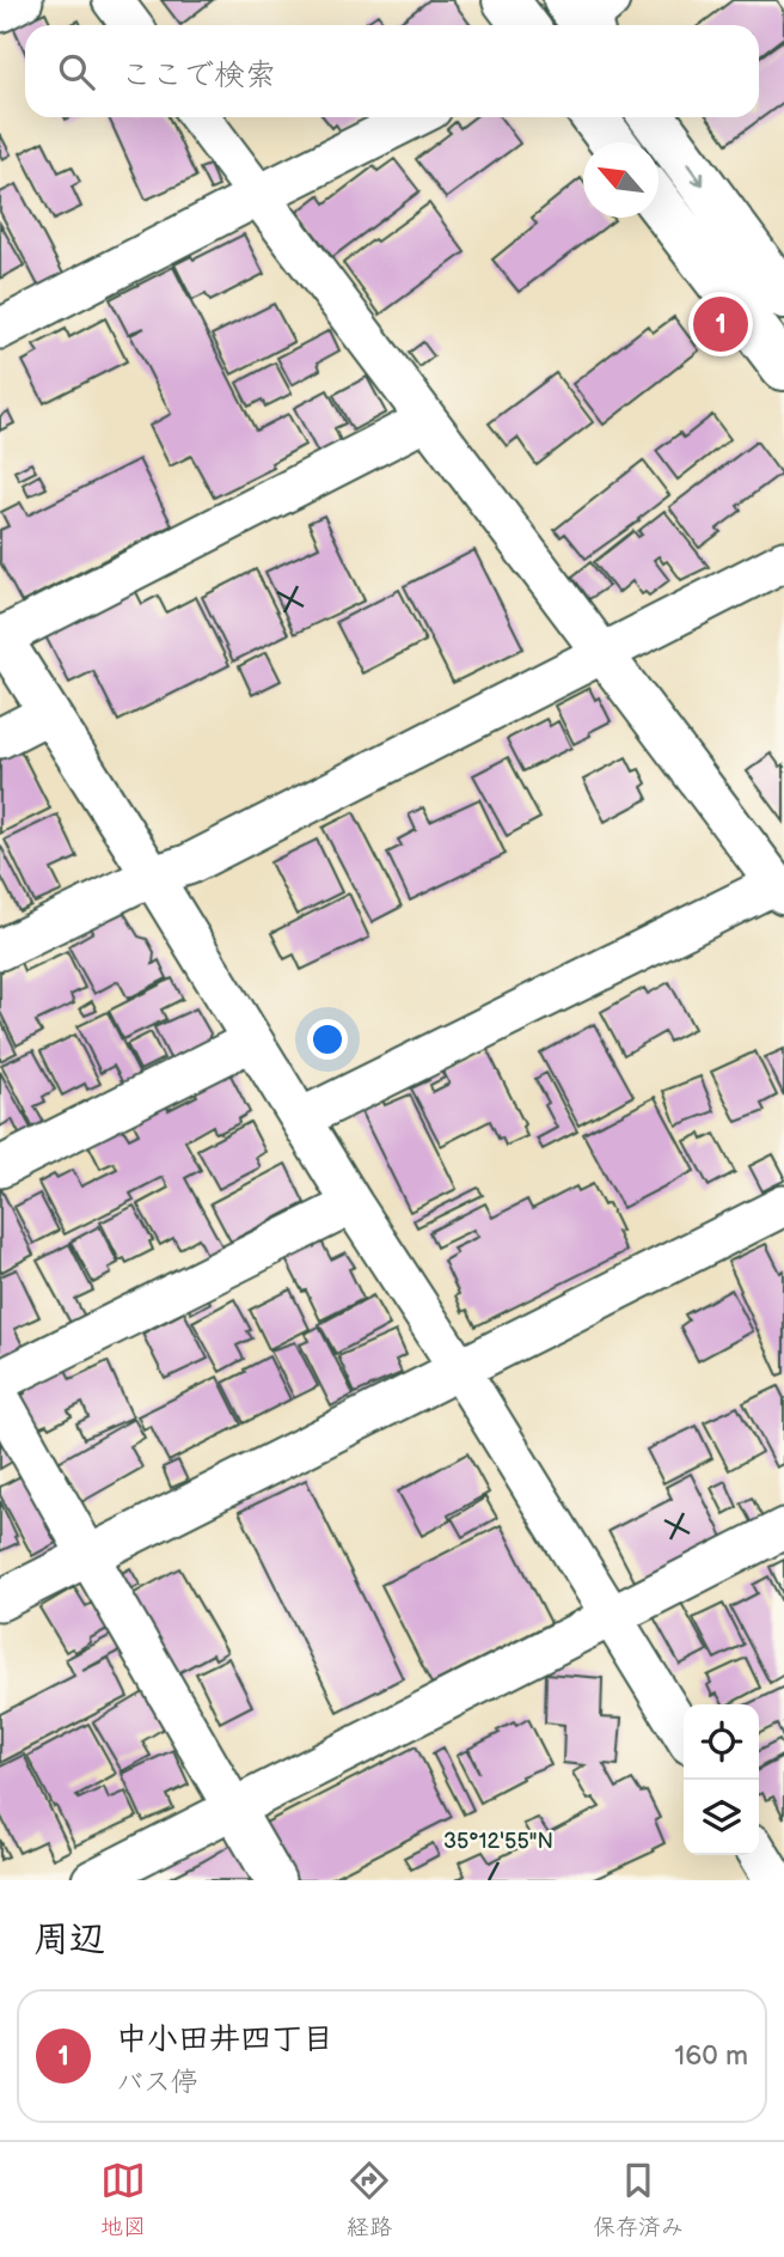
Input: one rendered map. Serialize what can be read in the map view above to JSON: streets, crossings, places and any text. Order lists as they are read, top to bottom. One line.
{"north":"top left","page":{"search":"ここで検索","pins":"1","heading":"周辺","list":[{"mark":"1","name":"中小田井四丁目","note":"バス停","value":"160 m"}],"nav":["地図","経路","保存済み"]},"coordinates":["35°12'55\"N"]}
